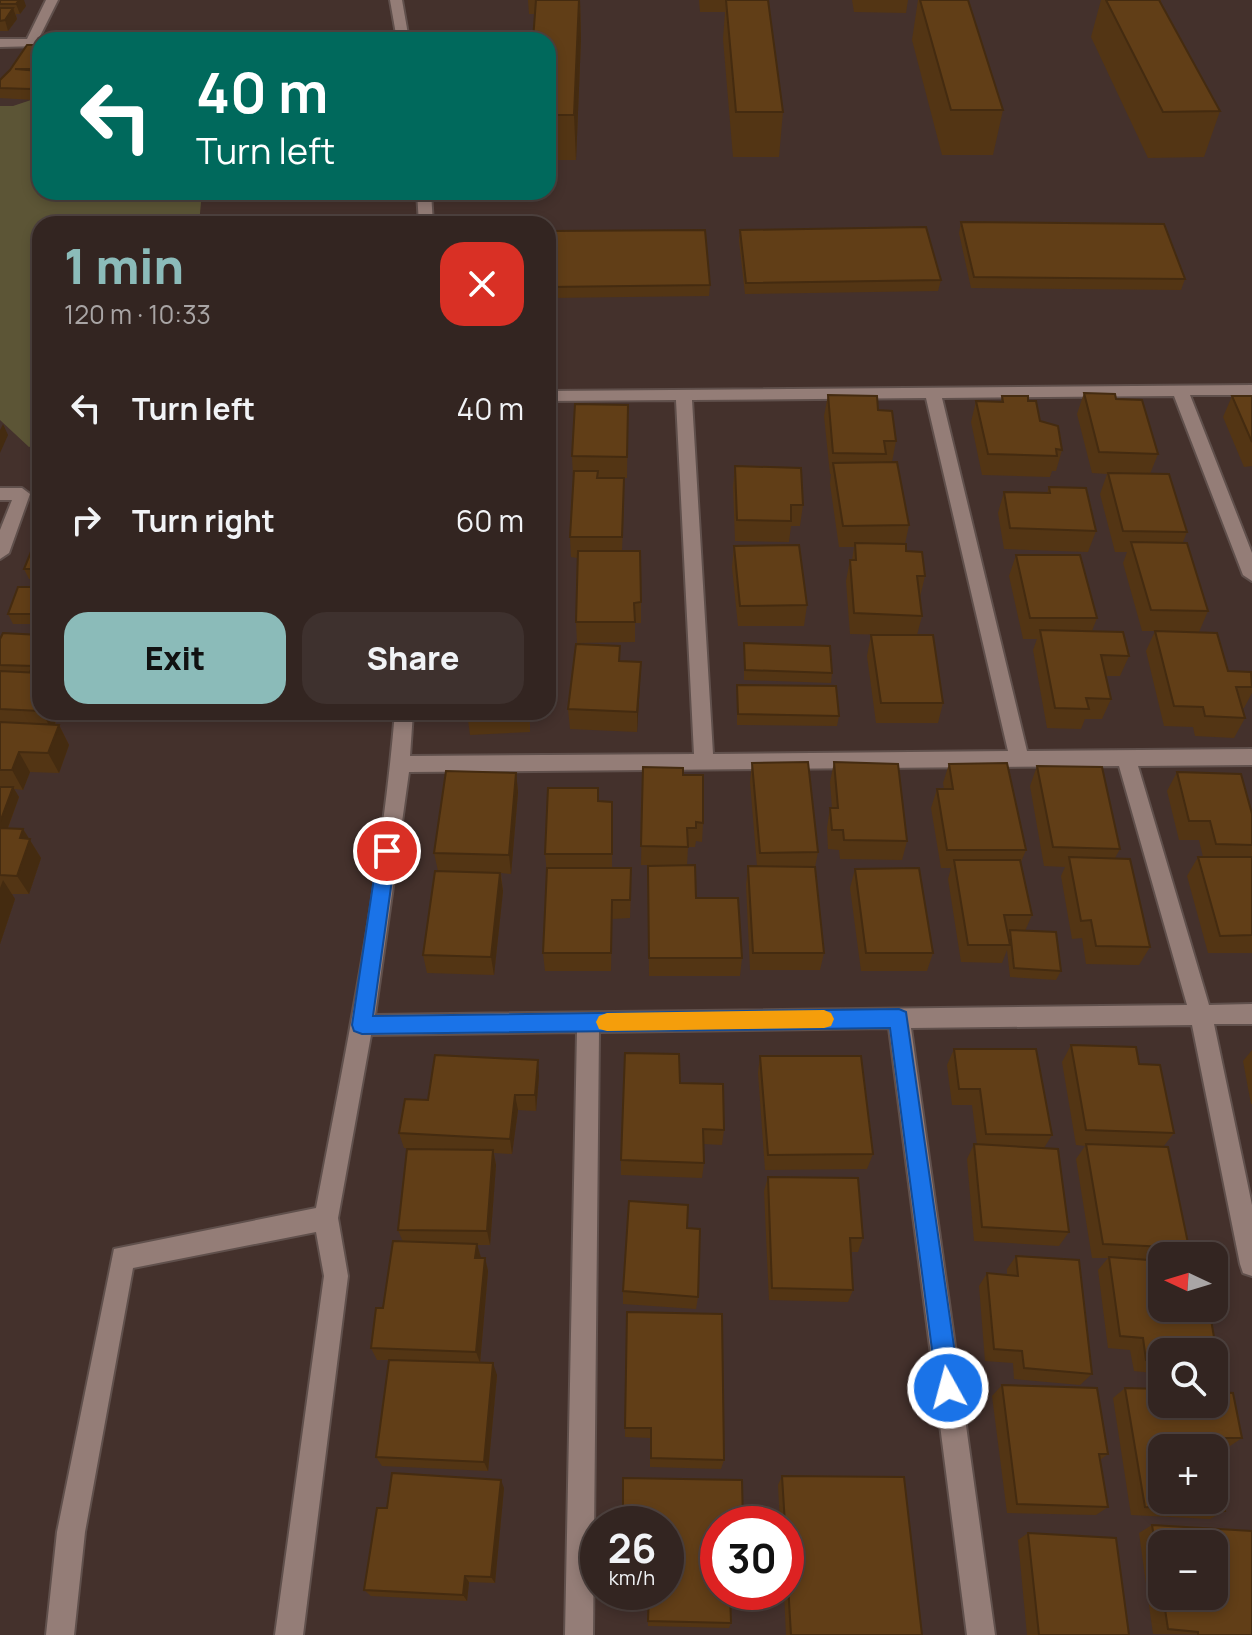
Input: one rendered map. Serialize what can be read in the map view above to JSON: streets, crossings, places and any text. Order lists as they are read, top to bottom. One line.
{"north":"left","page":{"turn":["40 m","Turn left"],"heading":["1 min","120 m · 10:33"],"list":[{"name":"Turn left","value":"40 m"},{"name":"Turn right","value":"60 m"}],"buttons":["Exit","Share"],"map_buttons":["+","−"],"speed":"26 km/h","limit":"30"}}
